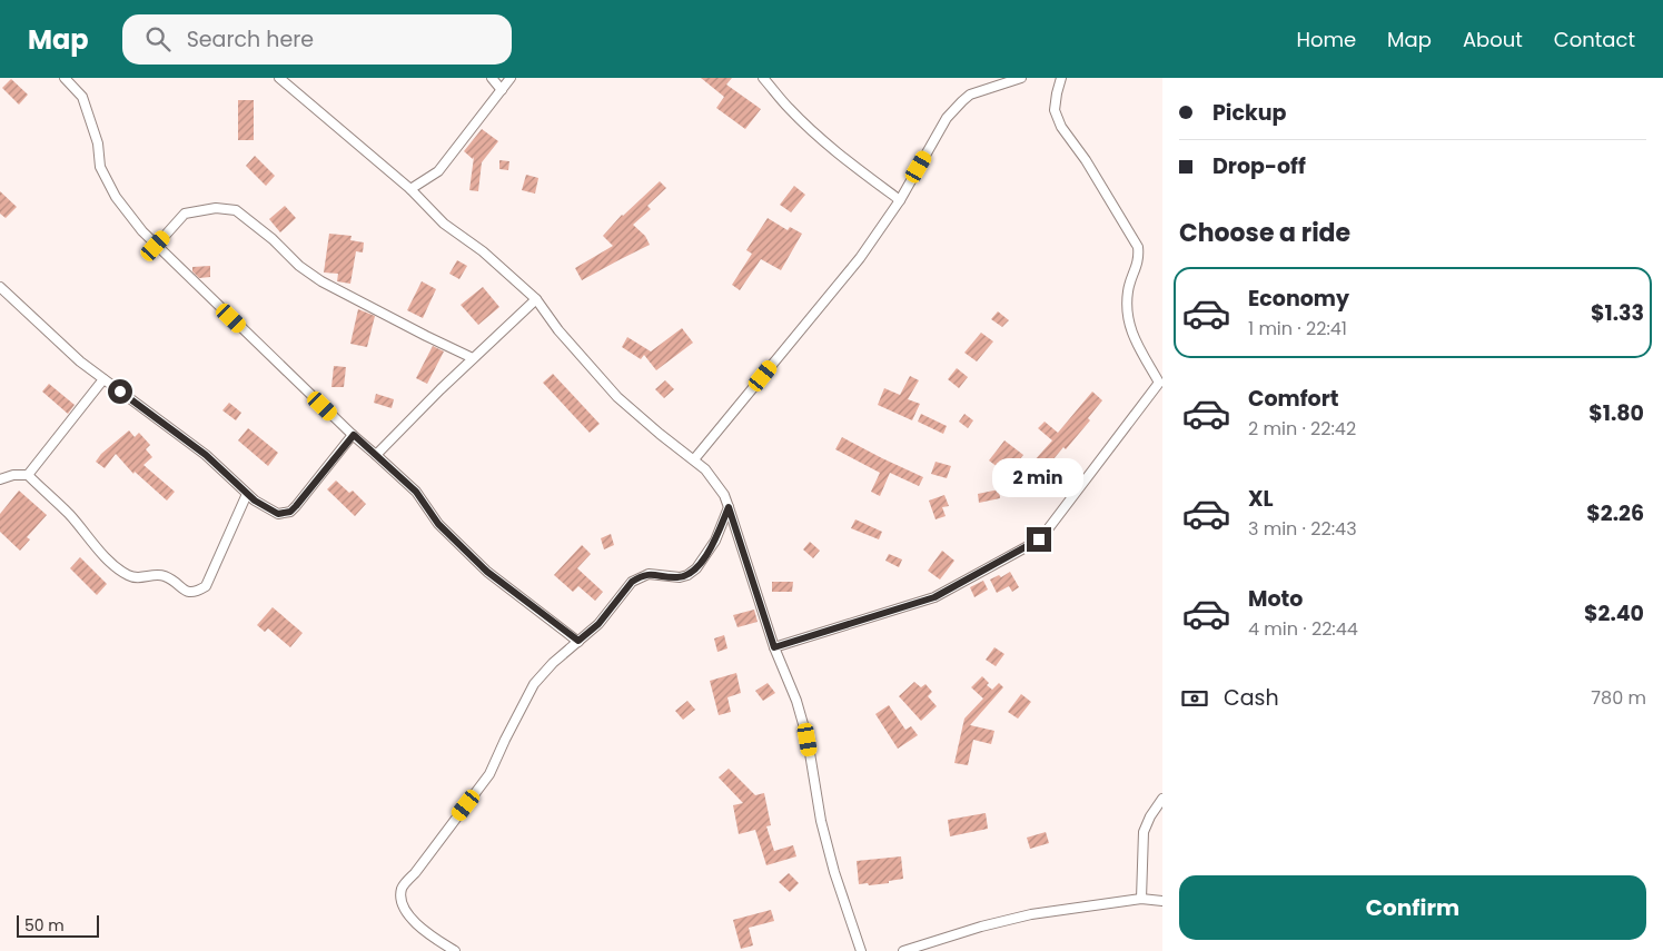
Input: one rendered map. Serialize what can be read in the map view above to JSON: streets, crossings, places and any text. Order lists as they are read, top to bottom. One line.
{"scale_bar":"50 m","page":{"header":"Map","search":"Search here","nav":["Home","Map","About","Contact"],"banner":["Pickup","Drop-off"],"heading":"Choose a ride","list":[{"name":"Economy","note":"1 min · 22:41","value":"$1.33"},{"name":"Comfort","note":"2 min · 22:42","value":"$1.80"},{"name":"XL","note":"3 min · 22:43","value":"$2.26"},{"name":"Moto","note":"4 min · 22:44","value":"$2.40"}],"bubble":"2 min","pay":["Cash","780 m"],"buttons":"Confirm","scale":"50 m"}}
